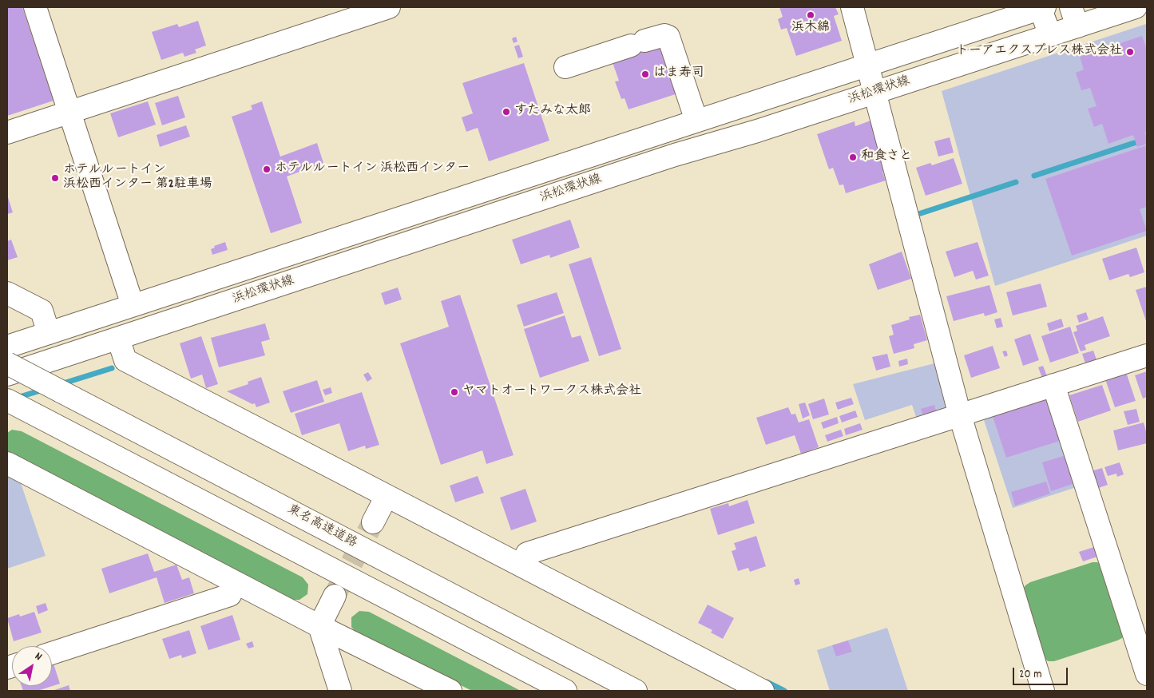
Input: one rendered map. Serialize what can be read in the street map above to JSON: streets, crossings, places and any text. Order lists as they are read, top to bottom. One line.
{"streets":{"main road":["浜松環状線","東名高速道路"]},"places":["浜木綿","トーアエクスプレス株式会社","はま寿司","すたみな太郎","和食さと","ホテルルートイン 浜松西インター","ホテルルートイン 浜松西インター 第2駐車場","ヤマトオートワークス株式会社"],"scale_bar":"20 m","north":"top right"}
